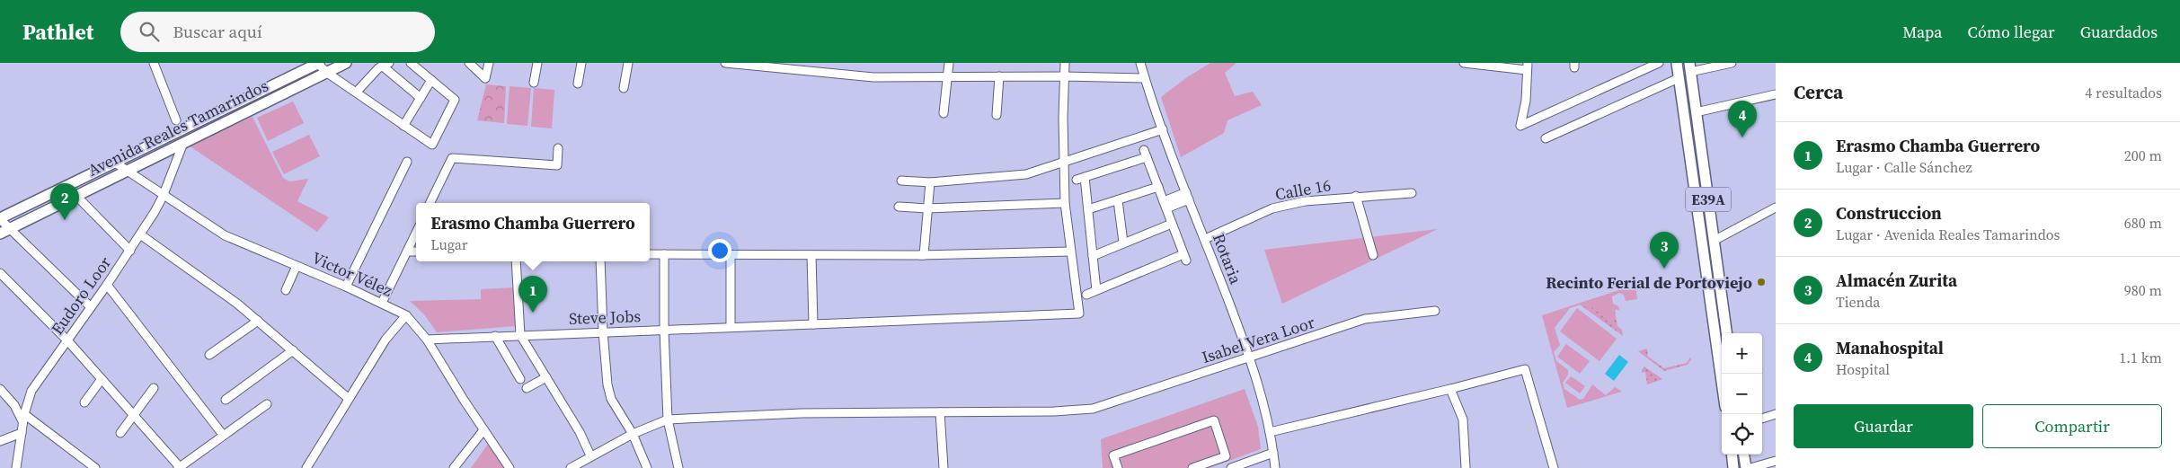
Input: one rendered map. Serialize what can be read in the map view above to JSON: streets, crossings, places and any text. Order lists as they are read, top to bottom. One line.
{"streets":{"main road":["Avenida Reales Tamarindos","E39A"],"street":["Calle 16","Rotaria","Victor Vélez","Eudoro Loor","Steve Jobs","Isabel Vera Loor"]},"crossings":[["Avenida Reales Tamarindos","Victor Vélez"],["Avenida Reales Tamarindos","Eudoro Loor"],["Calle 16","Rotaria"],["Rotaria","Isabel Vera Loor"],["Victor Vélez","Eudoro Loor"],["Victor Vélez","Steve Jobs"]],"places":["Recinto Ferial de Portoviejo"],"page":{"header":"Pathlet","search":"Buscar aquí","nav":["Mapa","Cómo llegar","Guardados"],"heading":["Cerca","4 resultados"],"pins":["4","2","3","1"],"list":[{"mark":"1","name":"Erasmo Chamba Guerrero","note":"Lugar · Calle Sánchez","value":"200 m"},{"mark":"2","name":"Construccion","note":"Lugar · Avenida Reales Tamarindos","value":"680 m"},{"mark":"3","name":"Almacén Zurita","note":"Tienda","value":"980 m"},{"mark":"4","name":"Manahospital","note":"Hospital","value":"1.1 km"}],"popup":["Erasmo Chamba Guerrero","Lugar"],"map_buttons":["+","−"],"buttons":["Guardar","Compartir"]}}
